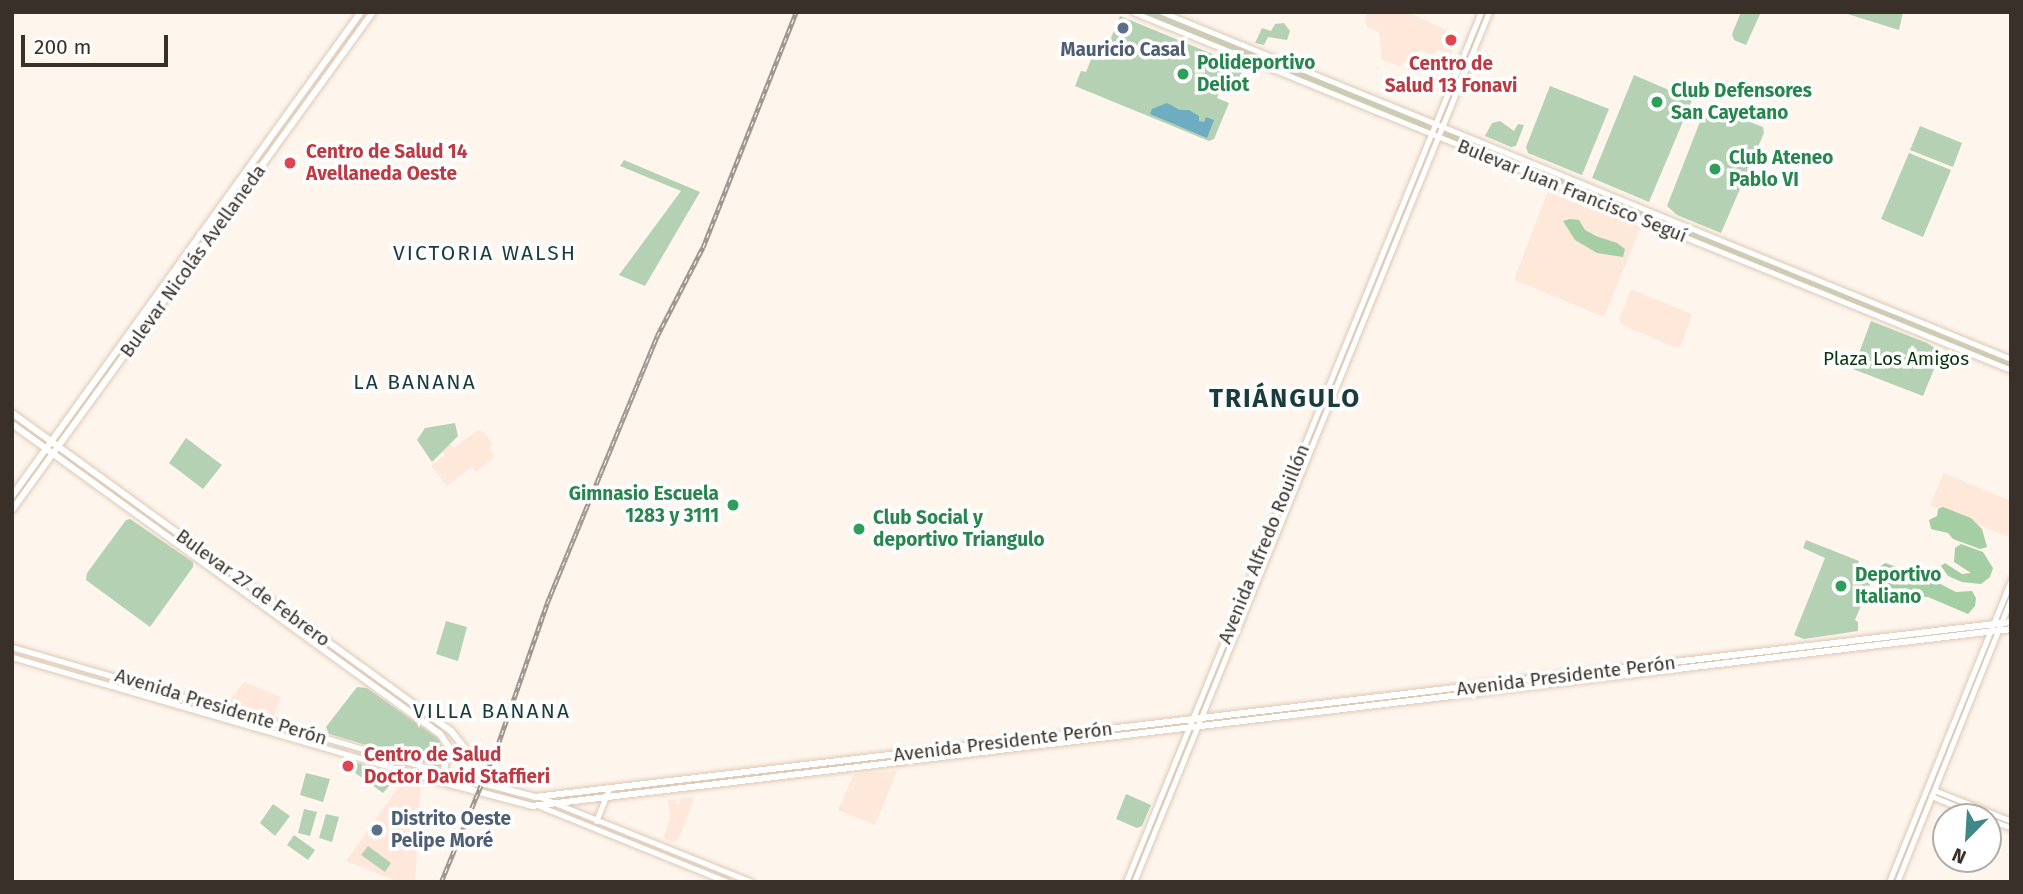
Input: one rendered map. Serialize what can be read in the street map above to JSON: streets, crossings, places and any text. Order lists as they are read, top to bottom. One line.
{"streets":{"main road":["Bulevar Juan Francisco Seguí","Bulevar Nicolás Avellaneda","Bulevar 27 de Febrero","Avenida Presidente Perón"],"street":["Avenida Alfredo Rouillón"]},"crossings":[["Bulevar Juan Francisco Seguí","Avenida Alfredo Rouillón"],["Bulevar Nicolás Avellaneda","Bulevar 27 de Febrero"],["Avenida Alfredo Rouillón","Avenida Presidente Perón"],["Bulevar 27 de Febrero","Avenida Presidente Perón"]],"districts":["VICTORIA WALSH","LA BANANA","TRIÁNGULO","VILLA BANANA"],"parks":["Plaza Los Amigos"],"places":["Mauricio Casal","Centro de Salud 13 Fonavi","Polideportivo Deliot","Club Defensores San Cayetano","Centro de Salud 14 Avellaneda Oeste","Club Ateneo Pablo VI","Gimnasio Escuela 1283 y 3111","Club Social y deportivo Triangulo","Deportivo Italiano","Centro de Salud Doctor David Staffieri","Distrito Oeste Pelipe Moré"],"scale_bar":"200 m","north":"bottom left"}
